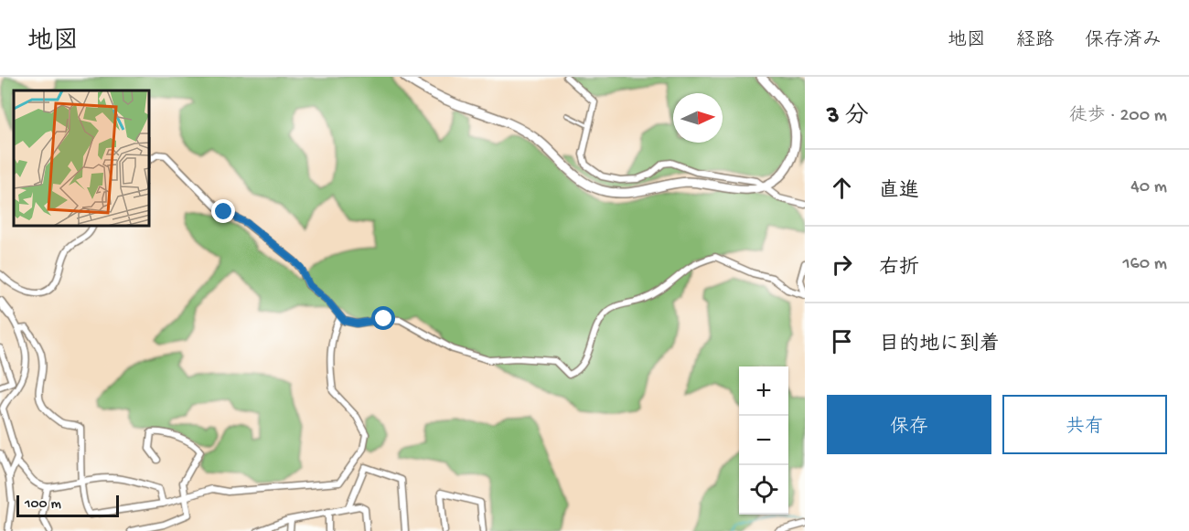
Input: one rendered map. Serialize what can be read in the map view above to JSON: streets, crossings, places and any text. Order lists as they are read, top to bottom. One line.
{"scale_bar":"100 m","north":"right","page":{"header":"地図","nav":["地図","経路","保存済み"],"heading":["3 分","徒歩 · 200 m"],"list":[["直進","40 m"],["右折","160 m"],"目的地に到着"],"map_buttons":["+","−"],"buttons":["保存","共有"],"scale":"100 m"}}
